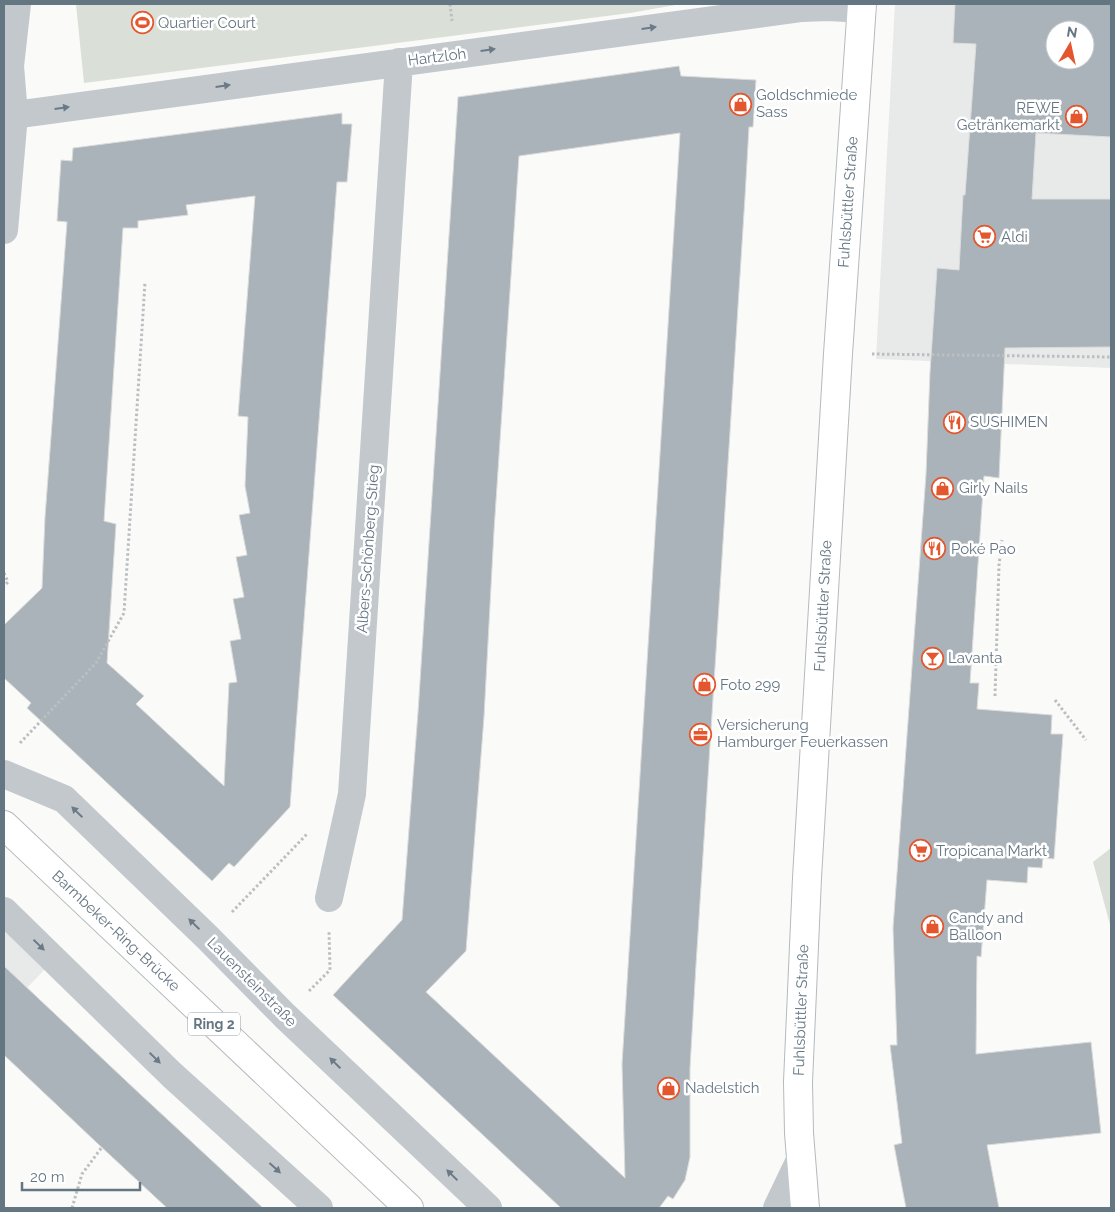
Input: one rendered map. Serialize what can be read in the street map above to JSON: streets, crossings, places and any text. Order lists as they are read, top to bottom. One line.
{"streets":{"main road":["Fuhlsbüttler Straße","Barmbeker-Ring-Brücke","Ring 2"],"street":["Hartzloh","Albers-Schönberg-Stieg","Lauensteinstraße"]},"crossings":[["Hartzloh","Fuhlsbüttler Straße"],["Hartzloh","Albers-Schönberg-Stieg"]],"one_way":["Hartzloh"],"places":{"sports":["Quartier Court"],"shop":["Goldschmiede Sass","REWE Getränkemarkt","Girly Nails","Foto 299","Candy and Balloon","Nadelstich"],"supermarket":["Aldi","Tropicana Markt"],"restaurant":["SUSHIMEN","Poké Pao"],"bar":["Lavanta"],"office":["Versicherung Hamburger Feuerkassen"]},"scale_bar":"20 m","north":"top"}
